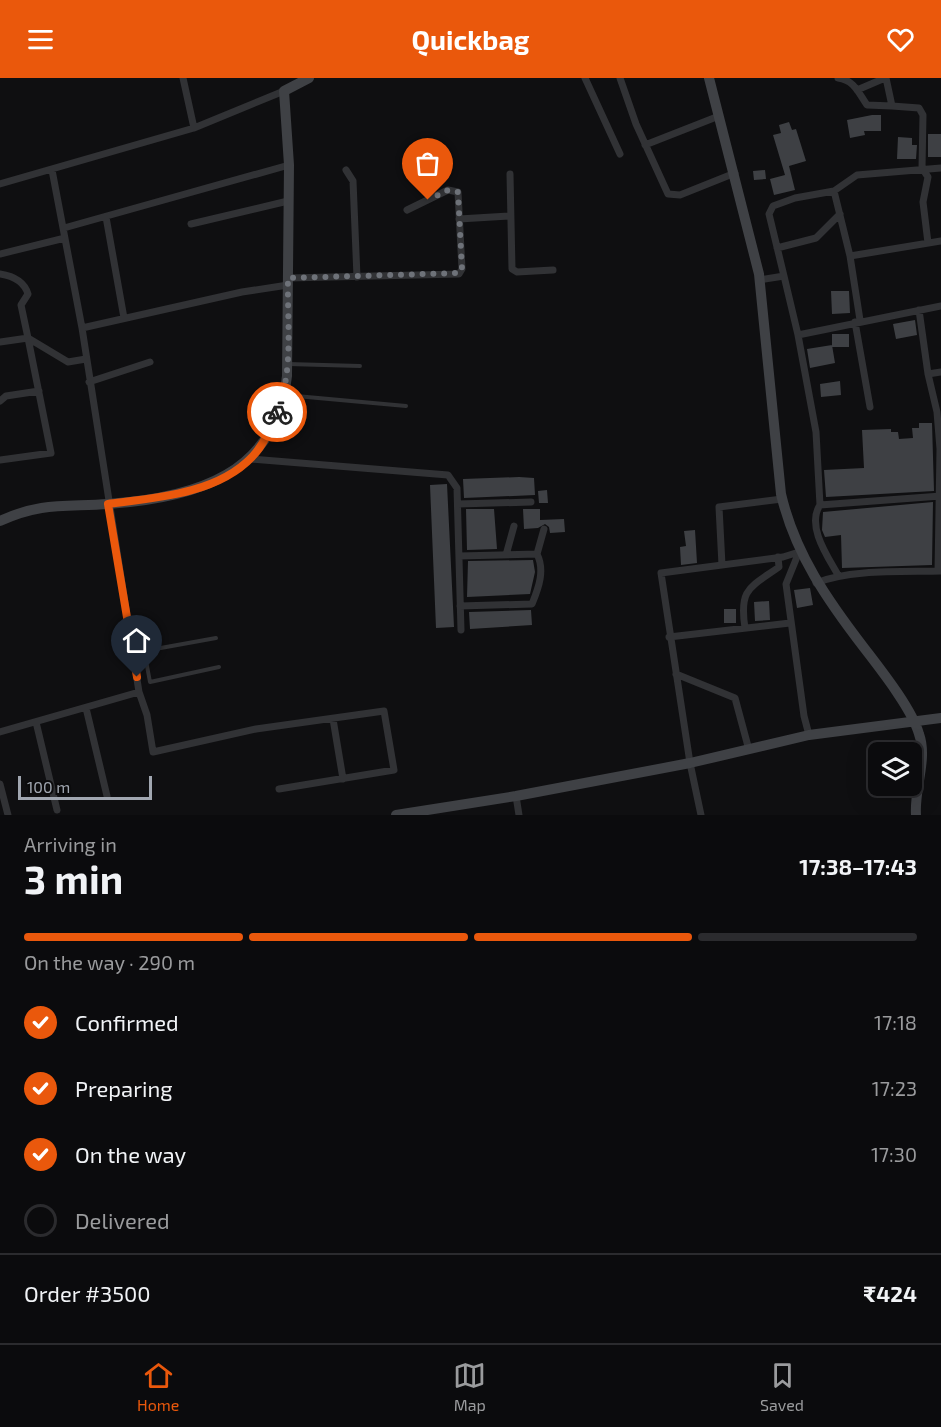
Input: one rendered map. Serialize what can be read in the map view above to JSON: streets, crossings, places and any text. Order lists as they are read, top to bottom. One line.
{"scale_bar":"100 m","page":{"header":"Quickbag","scale":"100 m","heading":["3 min","Arriving in","17:38–17:43"],"panel":["Order #3500","₹424"],"bar":"On the way · 290 m","list":[["Confirmed","17:18"],["Preparing","17:23"],["On the way","17:30"],"Delivered"],"tabs":["Home","Map","Saved"]}}
